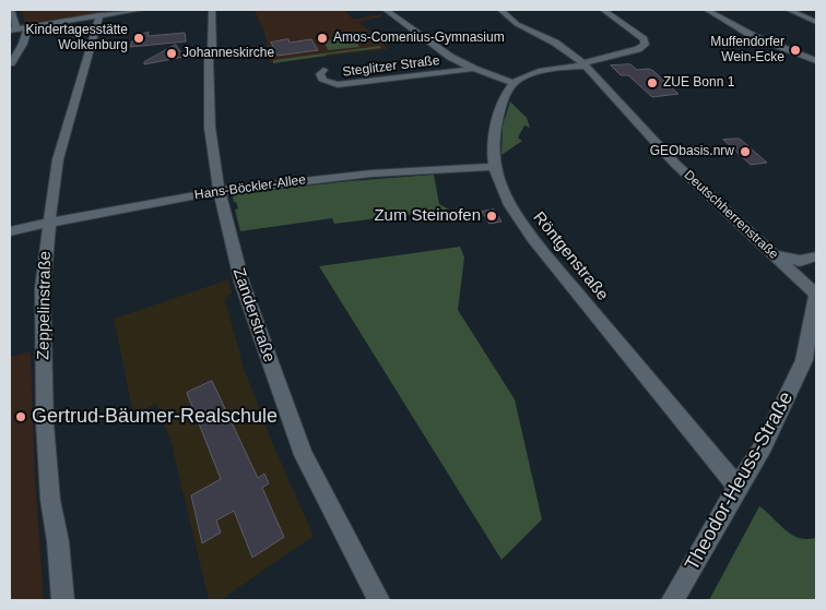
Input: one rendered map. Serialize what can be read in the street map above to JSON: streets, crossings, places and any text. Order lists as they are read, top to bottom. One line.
{"streets":{"street":["Steglitzer Straße","Hans-Böckler-Allee","Deutschherrenstraße","Röntgenstraße","Zeppelinstraße","Zanderstraße","Theodor-Heuss-Straße"]},"crossings":[["Hans-Böckler-Allee","Röntgenstraße"],["Hans-Böckler-Allee","Zeppelinstraße"],["Hans-Böckler-Allee","Zanderstraße"],["Deutschherrenstraße","Theodor-Heuss-Straße"],["Röntgenstraße","Theodor-Heuss-Straße"]],"places":["Kindertagesstätte Wolkenburg","Amos-Comenius-Gymnasium","Muffendorfer Wein-Ecke","Johanneskirche","ZUE Bonn 1","GEObasis.nrw","Zum Steinofen","Gertrud-Bäumer-Realschule"]}
